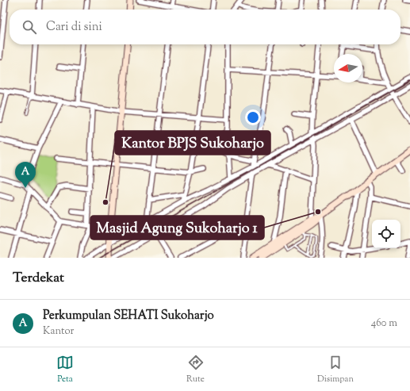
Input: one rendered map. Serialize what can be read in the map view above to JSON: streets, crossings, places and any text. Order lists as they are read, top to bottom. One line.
{"places":["Kantor BPJS Sukoharjo","Masjid Agung Sukoharjo 1"],"north":"left","page":{"search":"Cari di sini","pins":"A","heading":"Terdekat","list":[{"mark":"A","name":"Perkumpulan SEHATI Sukoharjo","note":"Kantor","value":"460 m"}],"nav":["Peta","Rute","Disimpan"]}}
